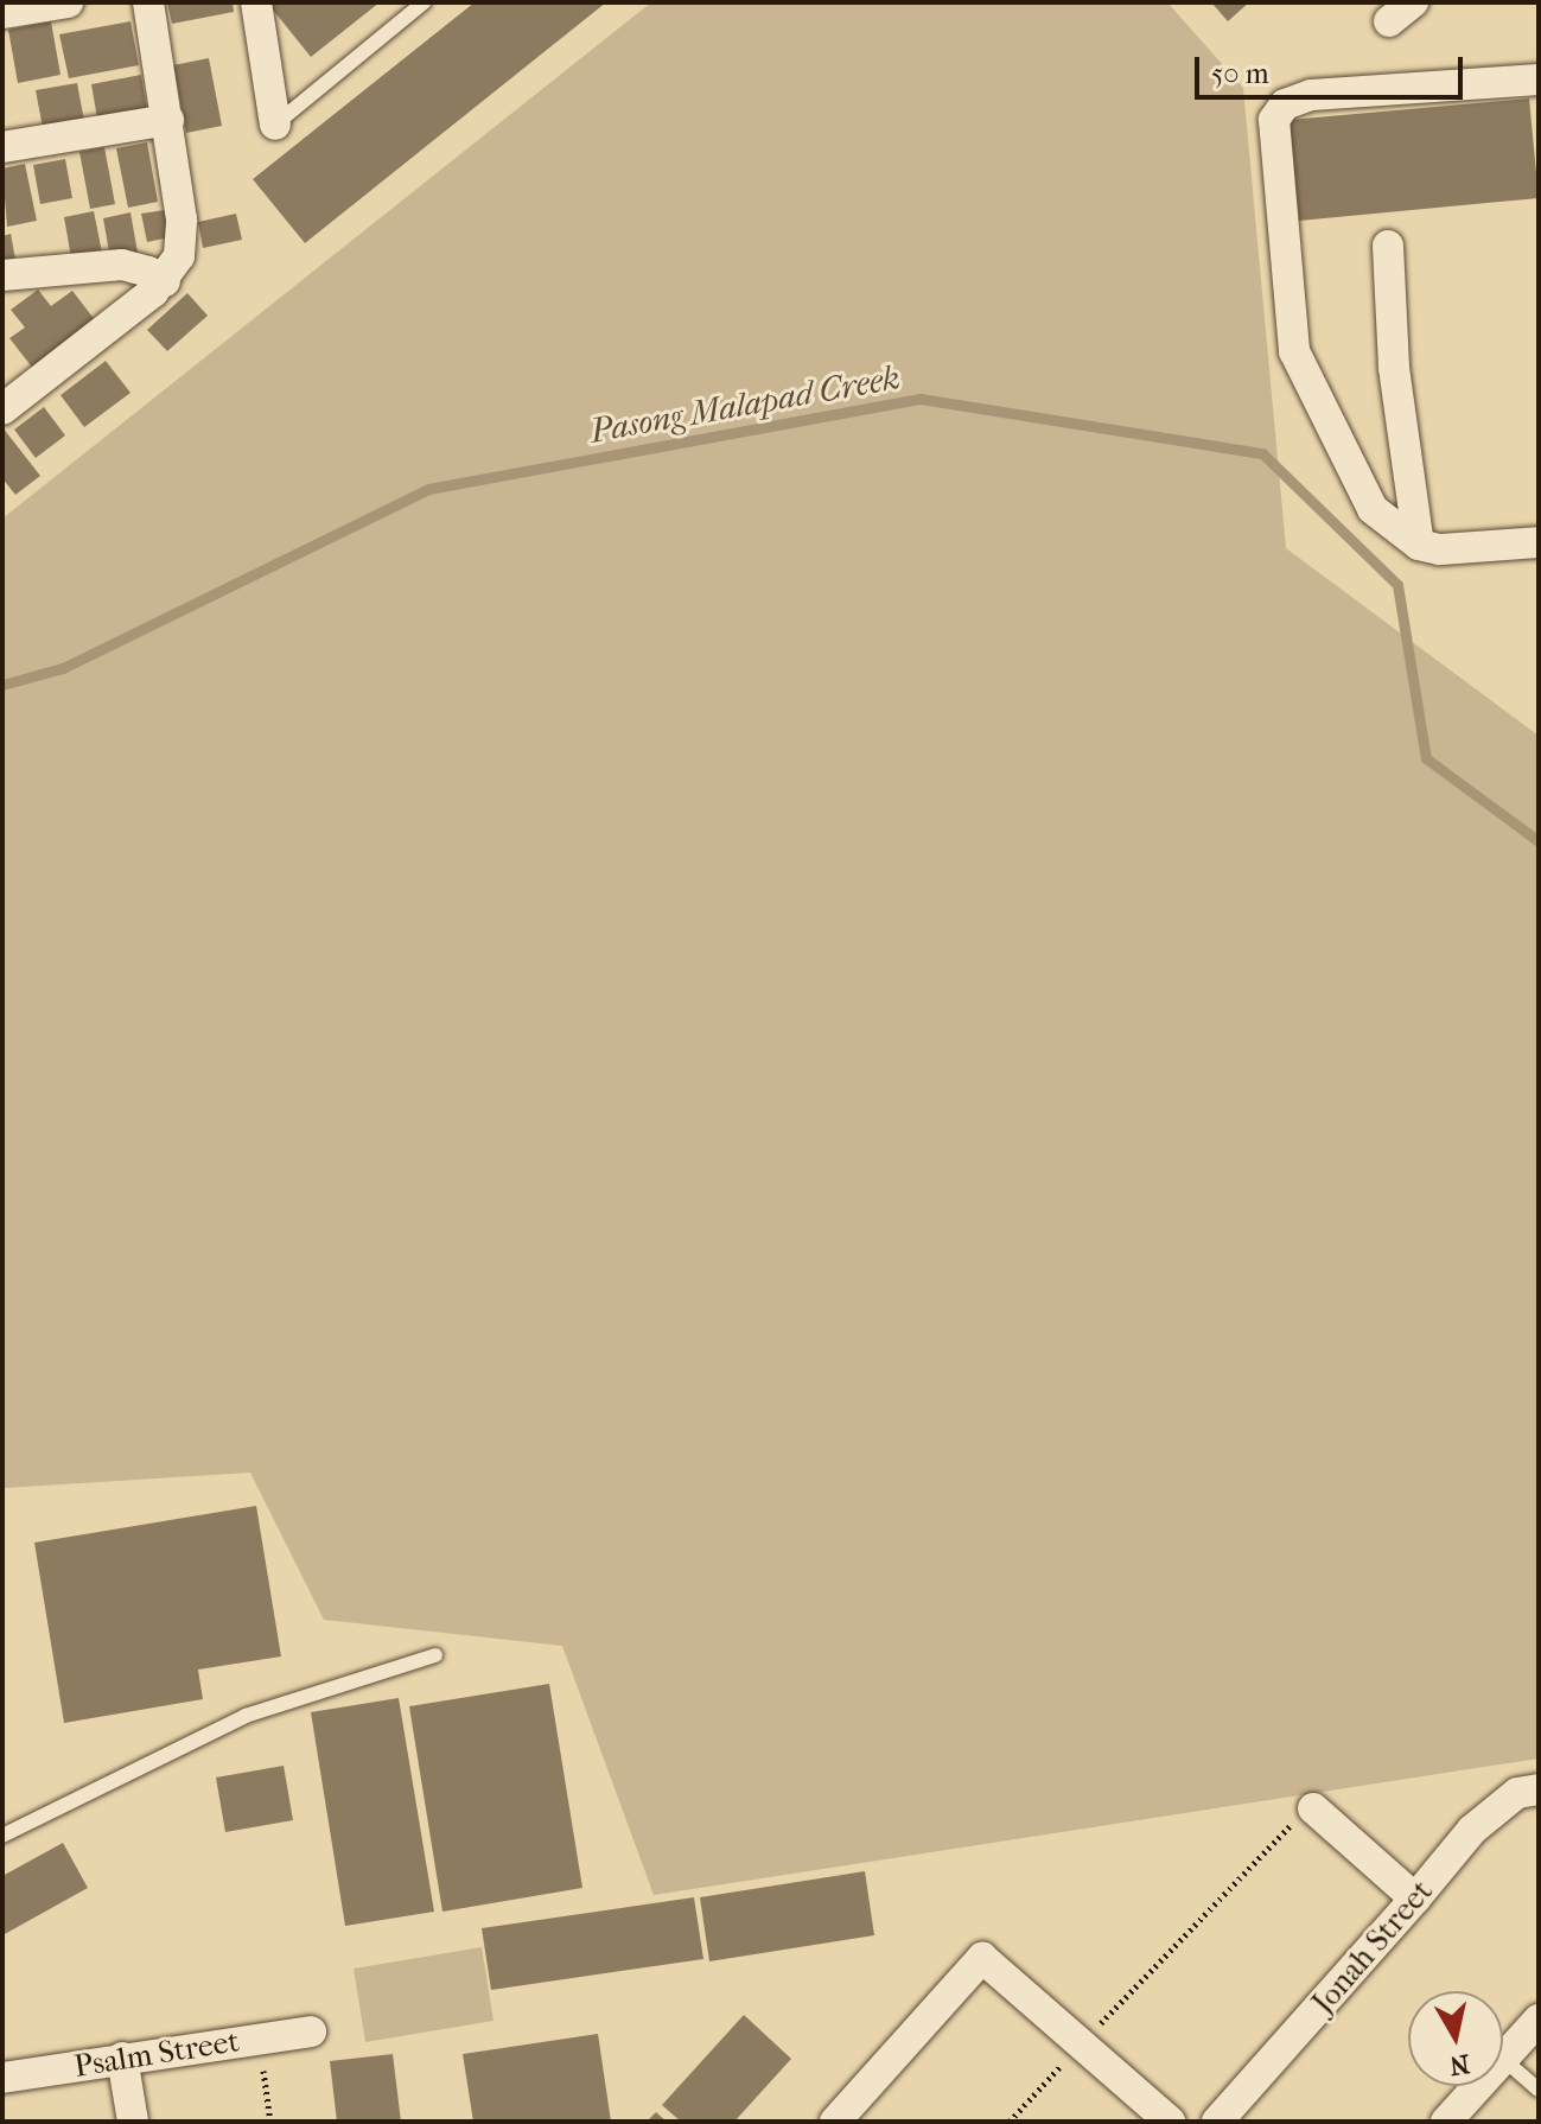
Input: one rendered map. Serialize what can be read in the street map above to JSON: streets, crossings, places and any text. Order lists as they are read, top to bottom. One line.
{"streets":{"street":["Jonah Street","Psalm Street"]},"water":["Pasong Malapad Creek"],"scale_bar":"50 m","north":"bottom"}
